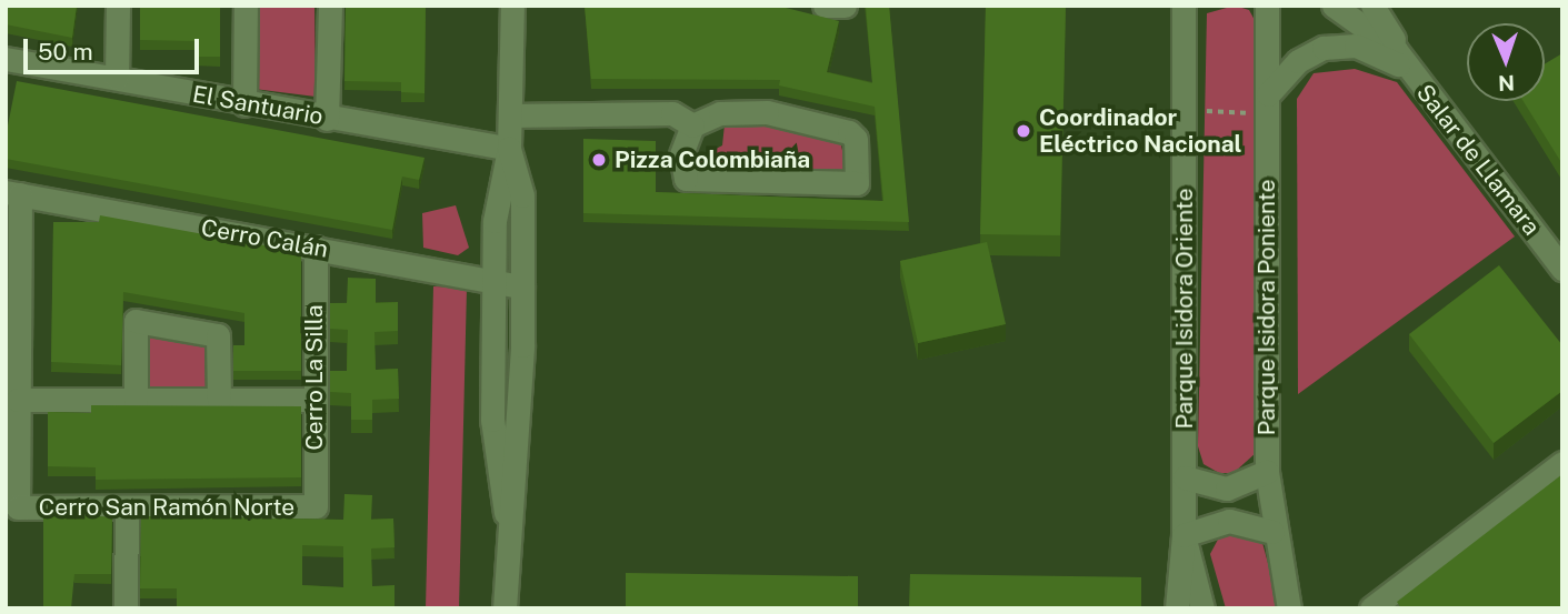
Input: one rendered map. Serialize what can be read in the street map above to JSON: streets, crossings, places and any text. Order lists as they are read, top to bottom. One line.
{"streets":{"street":["El Santuario","Salar de Llamara","Cerro Calán","Parque Isidora Poniente","Parque Isidora Oriente","Cerro La Silla","Cerro San Ramón Norte"]},"crossings":[["Cerro Calán","Cerro La Silla"],["Cerro La Silla","Cerro San Ramón Norte"]],"places":["Coordinador Eléctrico Nacional","Pizza Colombiaña"],"scale_bar":"50 m","north":"bottom"}
